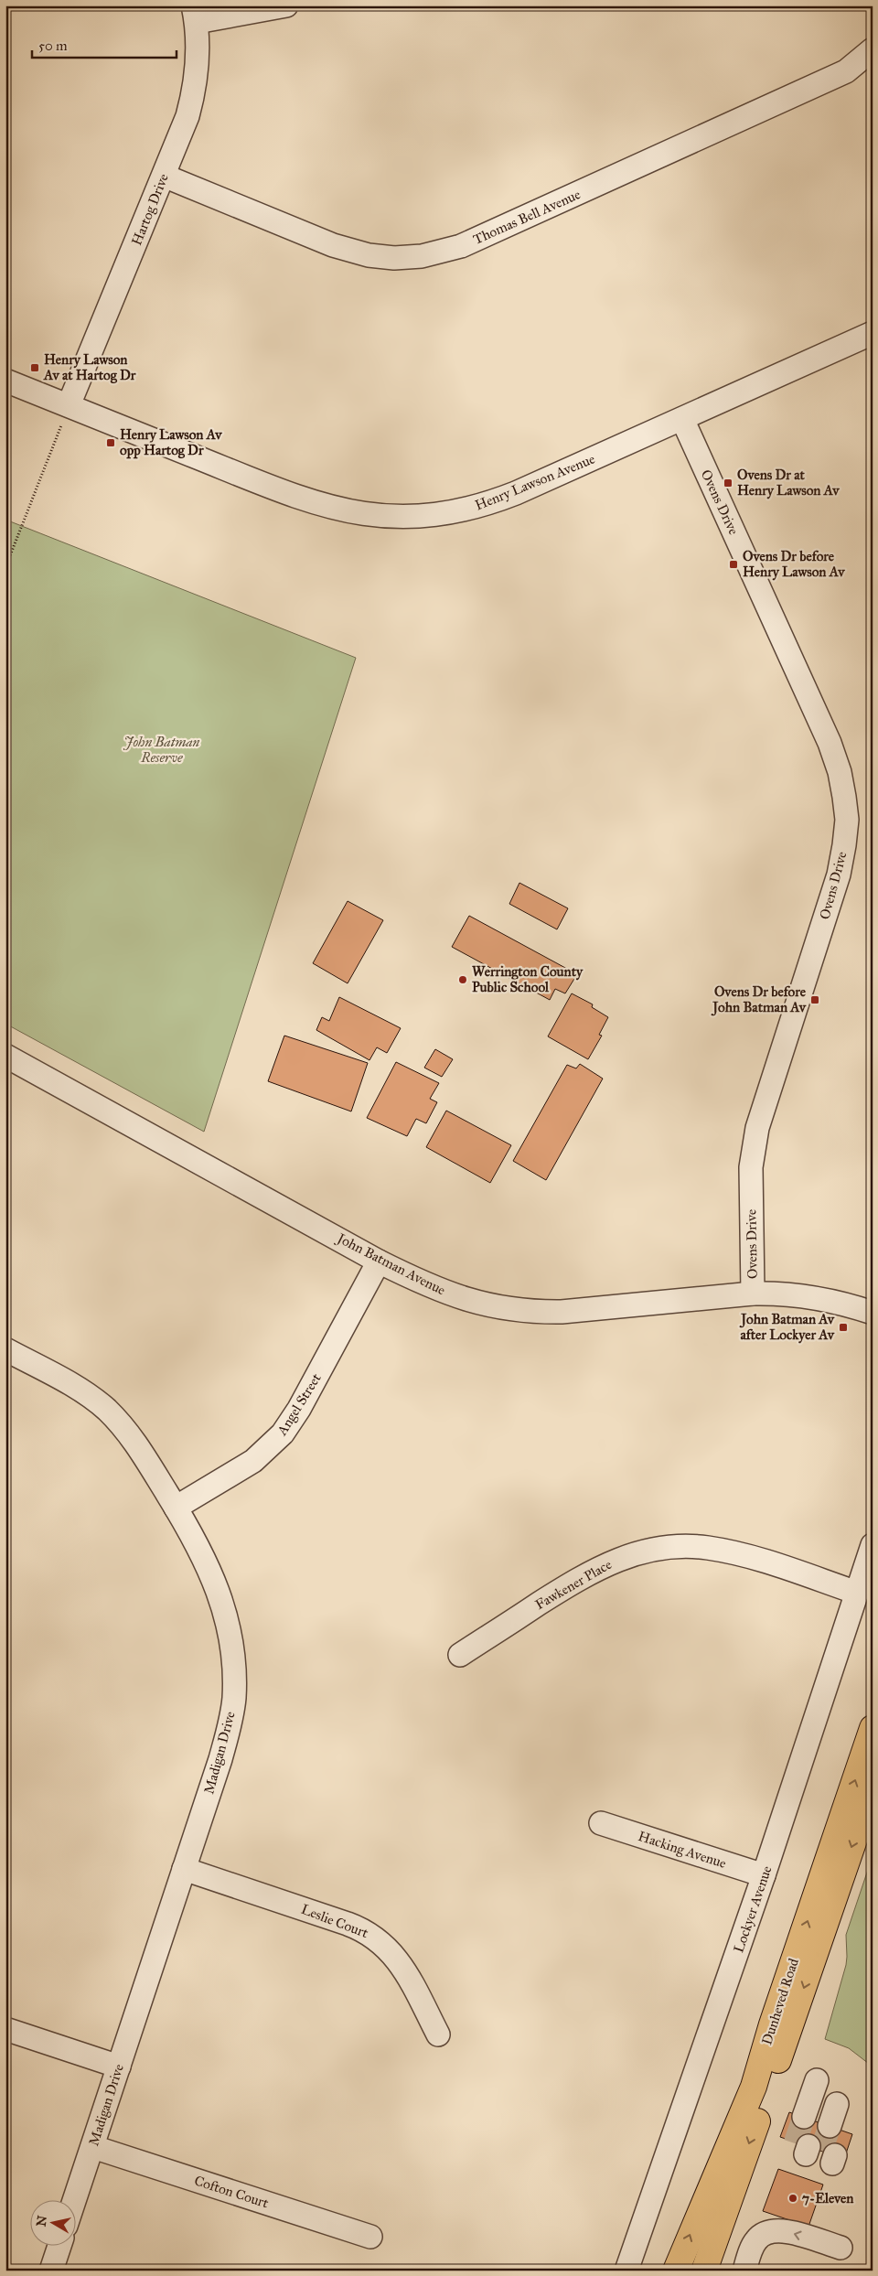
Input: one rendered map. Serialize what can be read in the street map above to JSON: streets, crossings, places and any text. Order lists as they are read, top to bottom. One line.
{"streets":{"main road":["Dunheved Road"],"street":["Hartog Drive","Thomas Bell Avenue","Henry Lawson Avenue","Ovens Drive","John Batman Avenue","Angel Street","Fawkener Place","Madigan Drive","Hacking Avenue","Lockyer Avenue","Leslie Court","Cofton Court"]},"crossings":[["Hartog Drive","Thomas Bell Avenue"],["Hartog Drive","Henry Lawson Avenue"],["Henry Lawson Avenue","Ovens Drive"],["Ovens Drive","John Batman Avenue"],["John Batman Avenue","Angel Street"],["Angel Street","Madigan Drive"],["Fawkener Place","Lockyer Avenue"],["Madigan Drive","Leslie Court"],["Madigan Drive","Cofton Court"],["Hacking Avenue","Lockyer Avenue"]],"parks":["John Batman Reserve"],"places":{"transit":["Henry Lawson Av at Hartog Dr","Henry Lawson Av opp Hartog Dr","Ovens Dr at Henry Lawson Av","Ovens Dr before Henry Lawson Av","Ovens Dr before John Batman Av","John Batman Av after Lockyer Av"],"other":["Werrington County Public School","7-Eleven"]},"scale_bar":"50 m","north":"left"}
